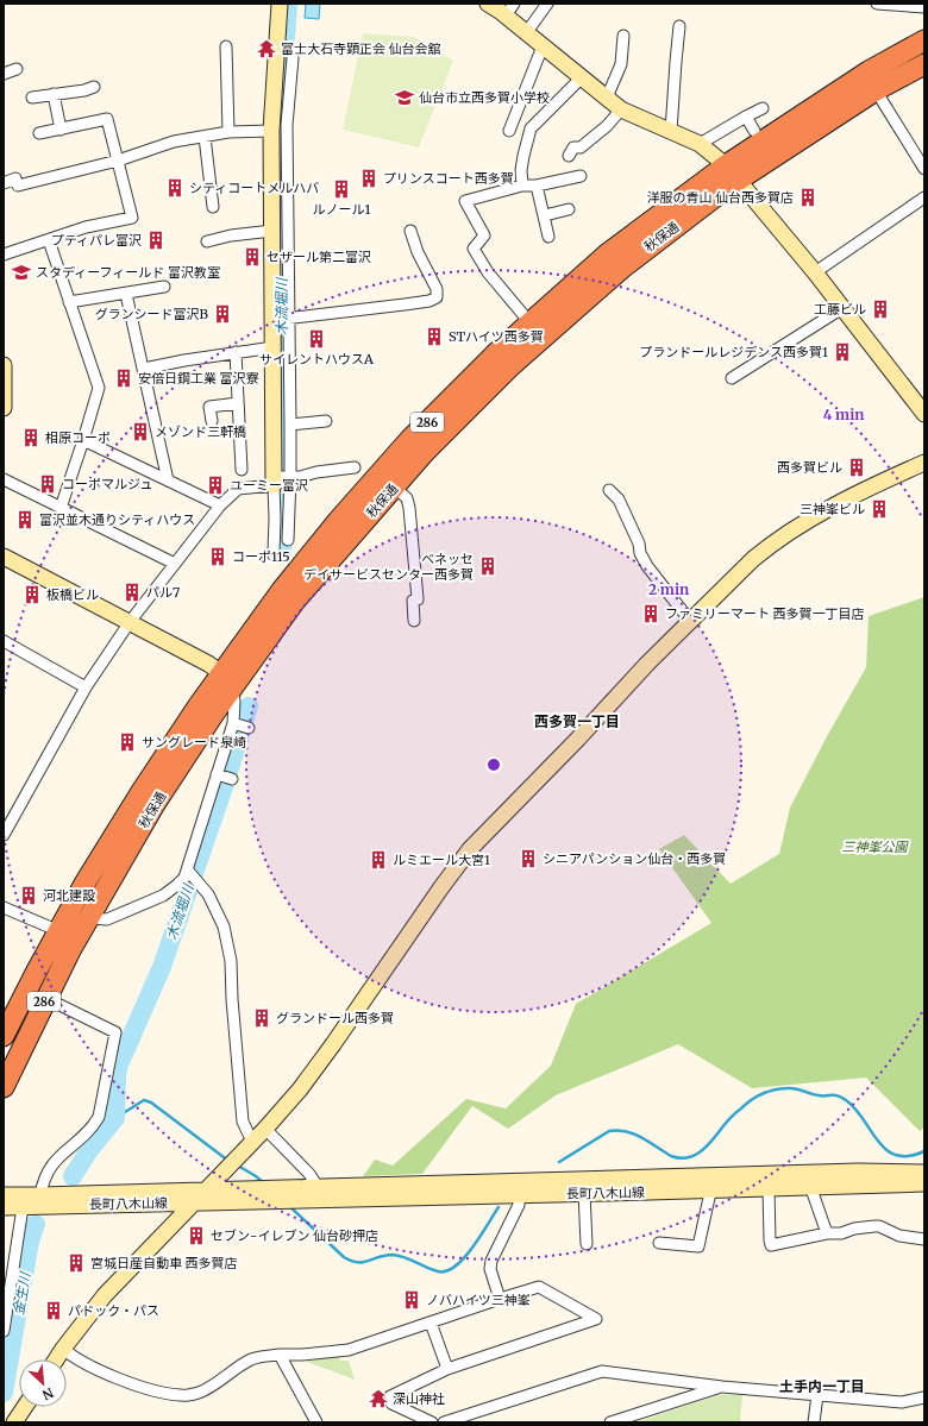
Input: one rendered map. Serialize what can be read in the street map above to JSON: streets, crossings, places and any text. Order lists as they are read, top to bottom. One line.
{"streets":{"highway":["秋保通","286"],"street":["長町八木山線"]},"districts":["西多賀一丁目","土手内一丁目"],"water":["木流堀川","金生川"],"parks":["三神峯公園"],"places":{"temple":["富士大石寺顕正会 仙台会舘","深山神社"],"school or university":["仙台市立西多賀小学校","スタディーフィールド 富沢教室"],"building":["プリンスコート西多賀","シティコートメルハバ","ルノール1","洋服の青山 仙台西多賀店","プティパレ富沢","セザール第二富沢","工藤ビル","グランシード富沢B","STハイツ西多賀","サイレントハウスA","プランドールレジデンス西多賀1","安倍日鋼工業 富沢寮","メゾンド三軒橋","相原コーポ","西多賀ビル","コーポマルジュ","ユーミー富沢","三神峯ビル","富沢並木通りシティハウス","コーポ115","ベネッセ デイサービスセンター西多賀","パル7","板橋ビル","ファミリーマート 西多賀一丁目店","サングレード泉崎","シニアパンション仙台・西多賀","ルミエール大宮1","河北建設","グランドール西多賀","セブン-イレブン 仙台砂押店","宮城日産自動車 西多賀店","ノバハイツ三神峯","パドック・パス"]},"north":"bottom right","rings":["4 min","2 min"]}
